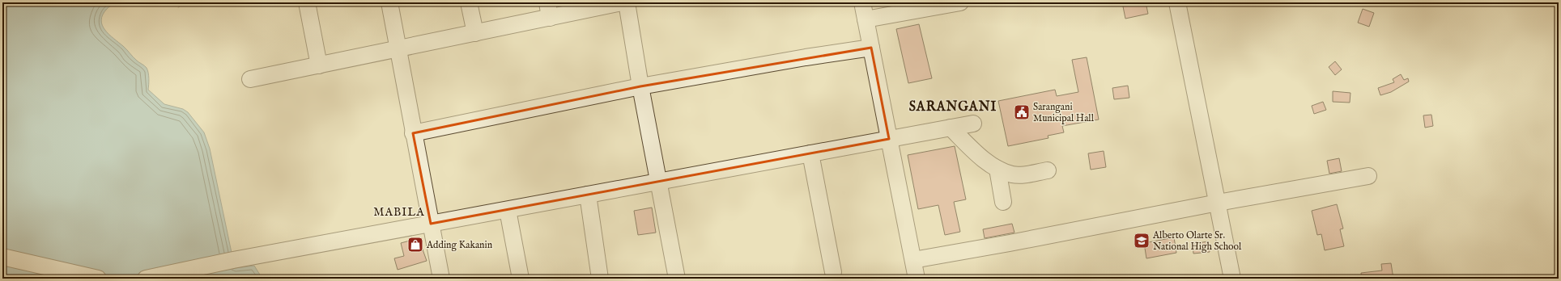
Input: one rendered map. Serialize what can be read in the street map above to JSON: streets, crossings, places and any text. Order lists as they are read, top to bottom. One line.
{"districts":["SARANGANI","MABILA"],"places":{"public building":["Sarangani Municipal Hall"],"school or university":["Alberto Olarte Sr. National High School"],"shop":["Adding Kakanin"]}}
